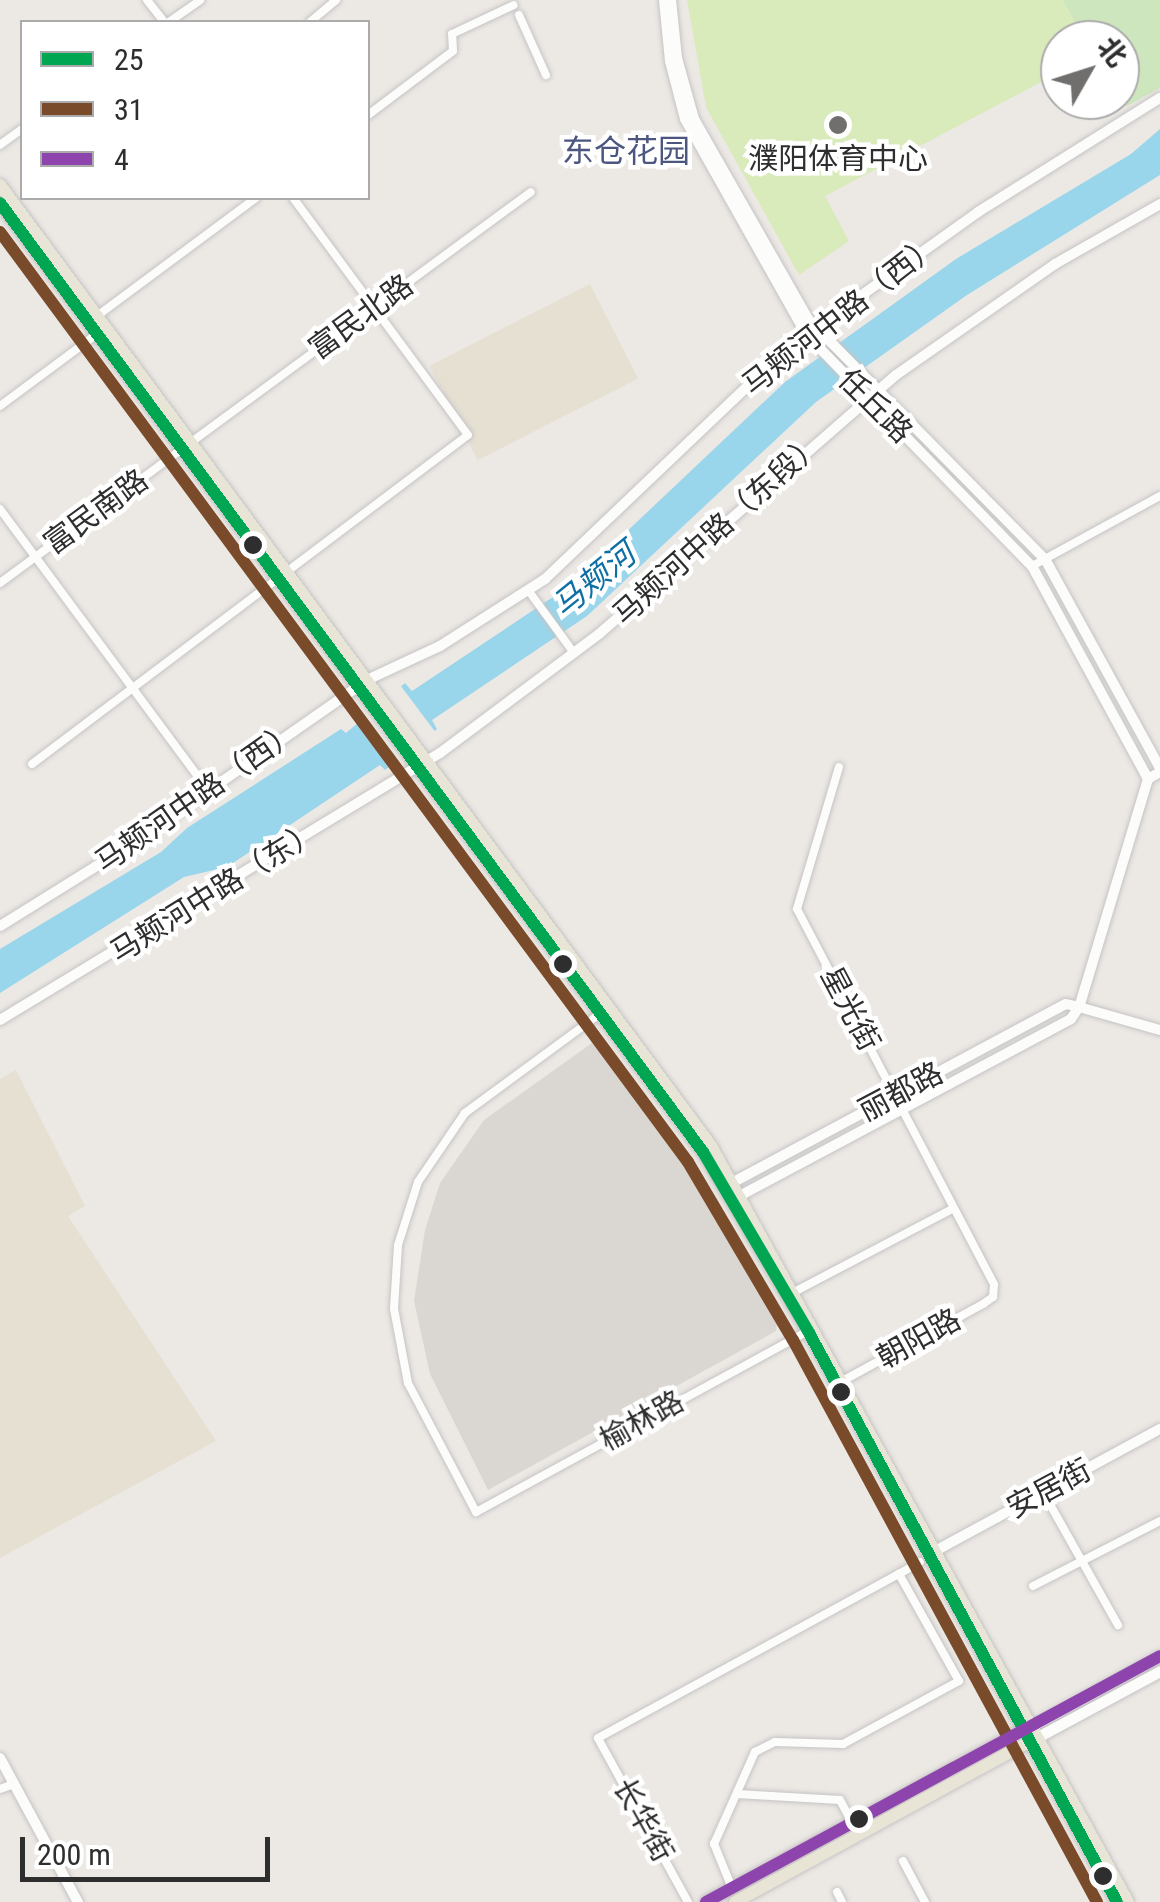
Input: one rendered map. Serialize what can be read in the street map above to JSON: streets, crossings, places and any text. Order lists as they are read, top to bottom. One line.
{"streets":{"street":["马颊河中路（西）","富民北路","任丘路","富民南路","马颊河中路（东段）","马颊河中路（东）","星光街","丽都路","朝阳路","榆林路","安居街","长华街"]},"crossings":[["马颊河中路（西）","任丘路"],["富民北路","富民南路"],["任丘路","马颊河中路（东段）"],["马颊河中路（东段）","马颊河中路（东）"],["星光街","丽都路"],["星光街","朝阳路"]],"districts":["东仓花园"],"water":["马颊河"],"places":["濮阳体育中心"],"lines":["transit line 25","transit line 31","transit line 4"],"legend":["25","31","4"],"scale_bar":"200 m","north":"top right"}
